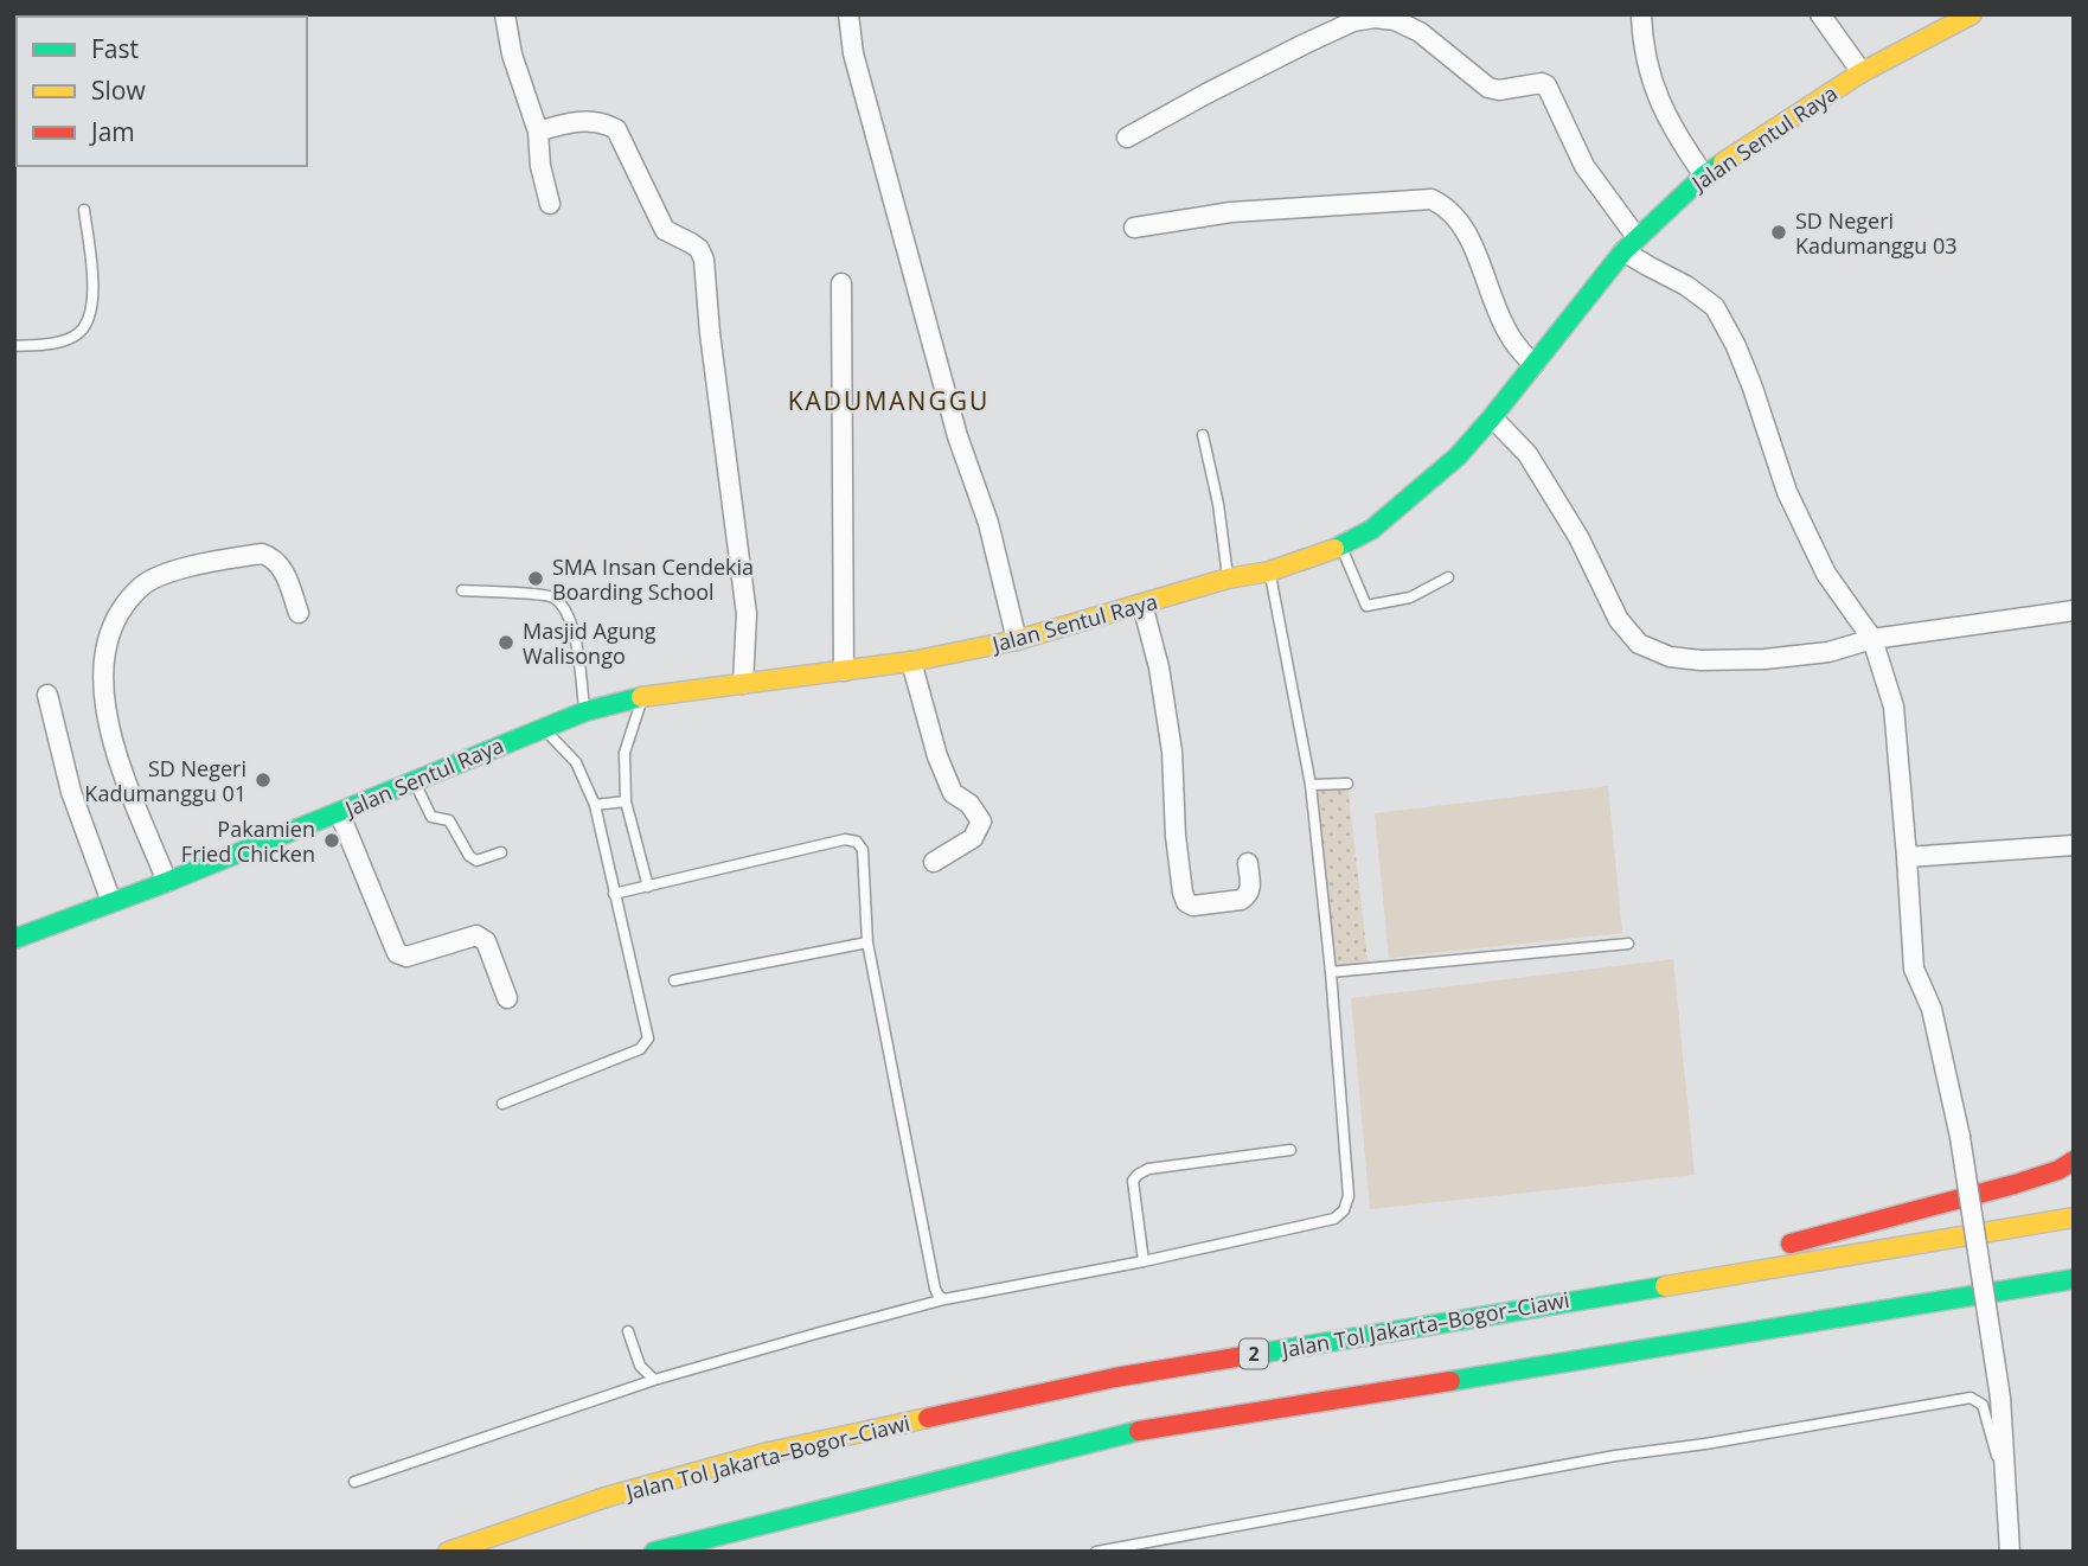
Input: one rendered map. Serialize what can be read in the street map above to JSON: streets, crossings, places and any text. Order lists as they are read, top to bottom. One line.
{"streets":{"main road":["Jalan Sentul Raya","Jalan Tol Jakarta–Bogor–Ciawi","2"]},"districts":["KADUMANGGU"],"places":["SD Negeri Kadumanggu 03","SMA Insan Cendekia Boarding School","Masjid Agung Walisongo","SD Negeri Kadumanggu 01","Pakamien Fried Chicken"],"legend":["Fast","Slow","Jam"]}
